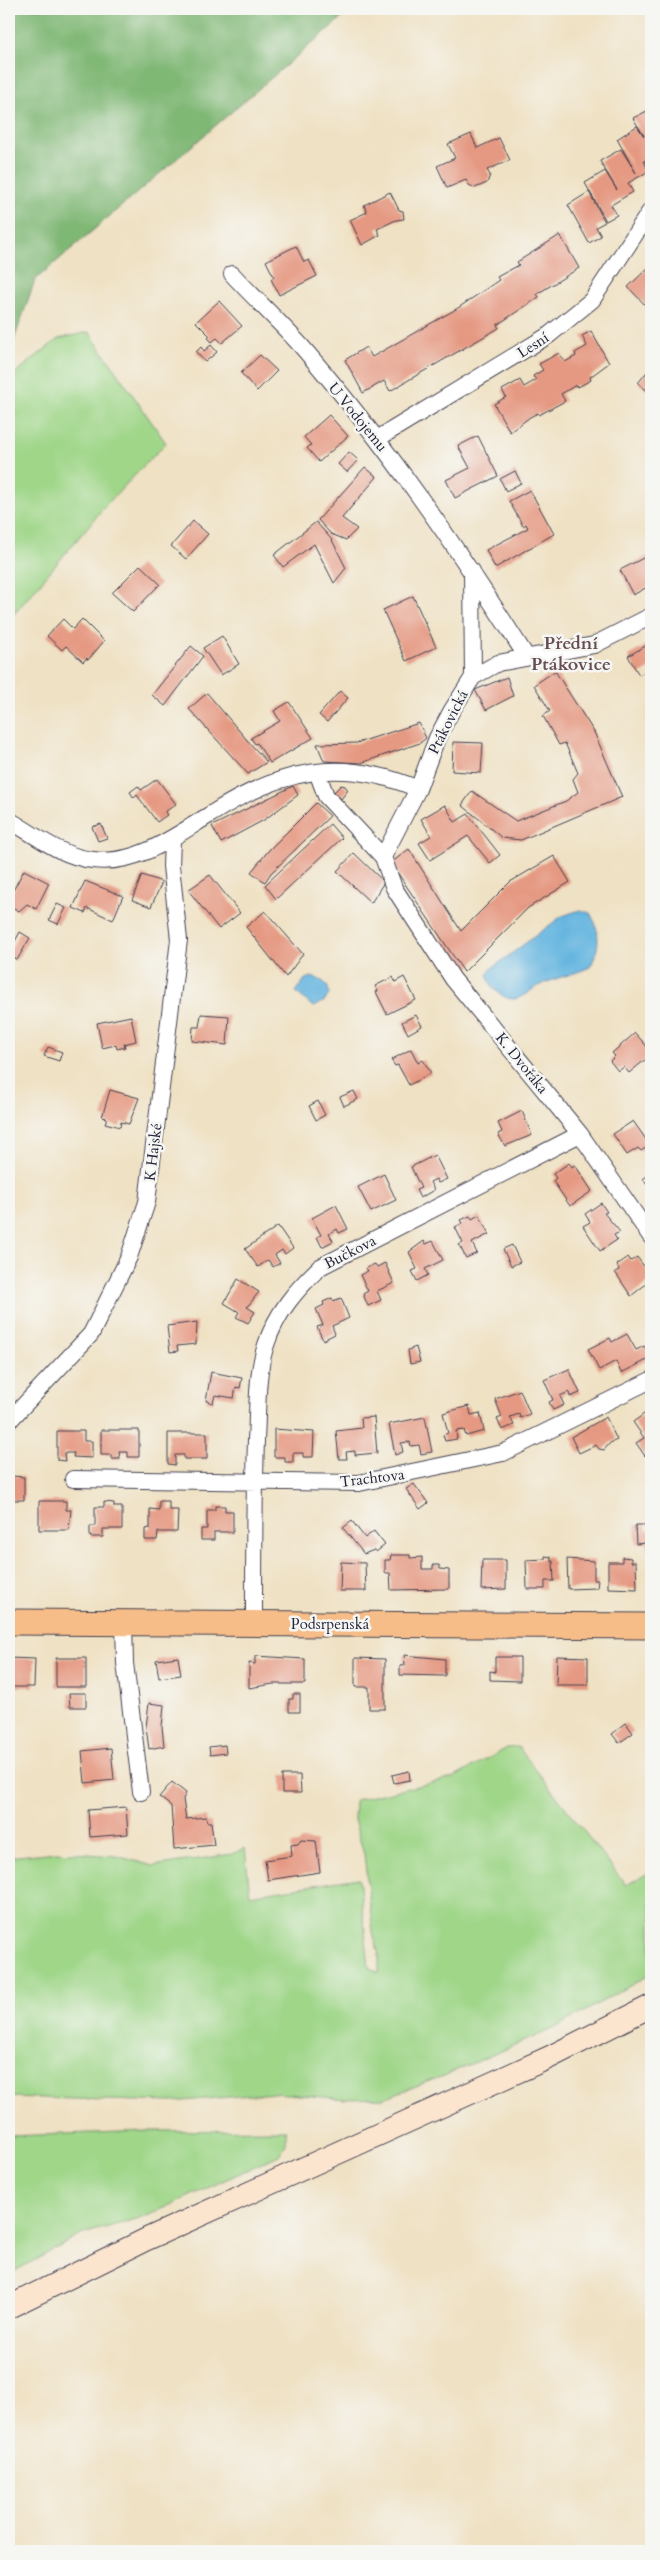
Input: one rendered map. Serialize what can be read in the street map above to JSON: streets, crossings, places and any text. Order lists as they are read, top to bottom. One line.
{"streets":{"main road":["Podsrpenská"],"street":["Lesní","U Vodojemu","Ptákovická","K. Dvořáka","K Hajské","Bučkova","Trachtova"]},"crossings":[["Lesní","U Vodojemu"],["U Vodojemu","Ptákovická"],["Ptákovická","K. Dvořáka"],["K. Dvořáka","Bučkova"],["Bučkova","Trachtova"],["Bučkova","Podsrpenská"]],"districts":["Přední Ptákovice"]}
